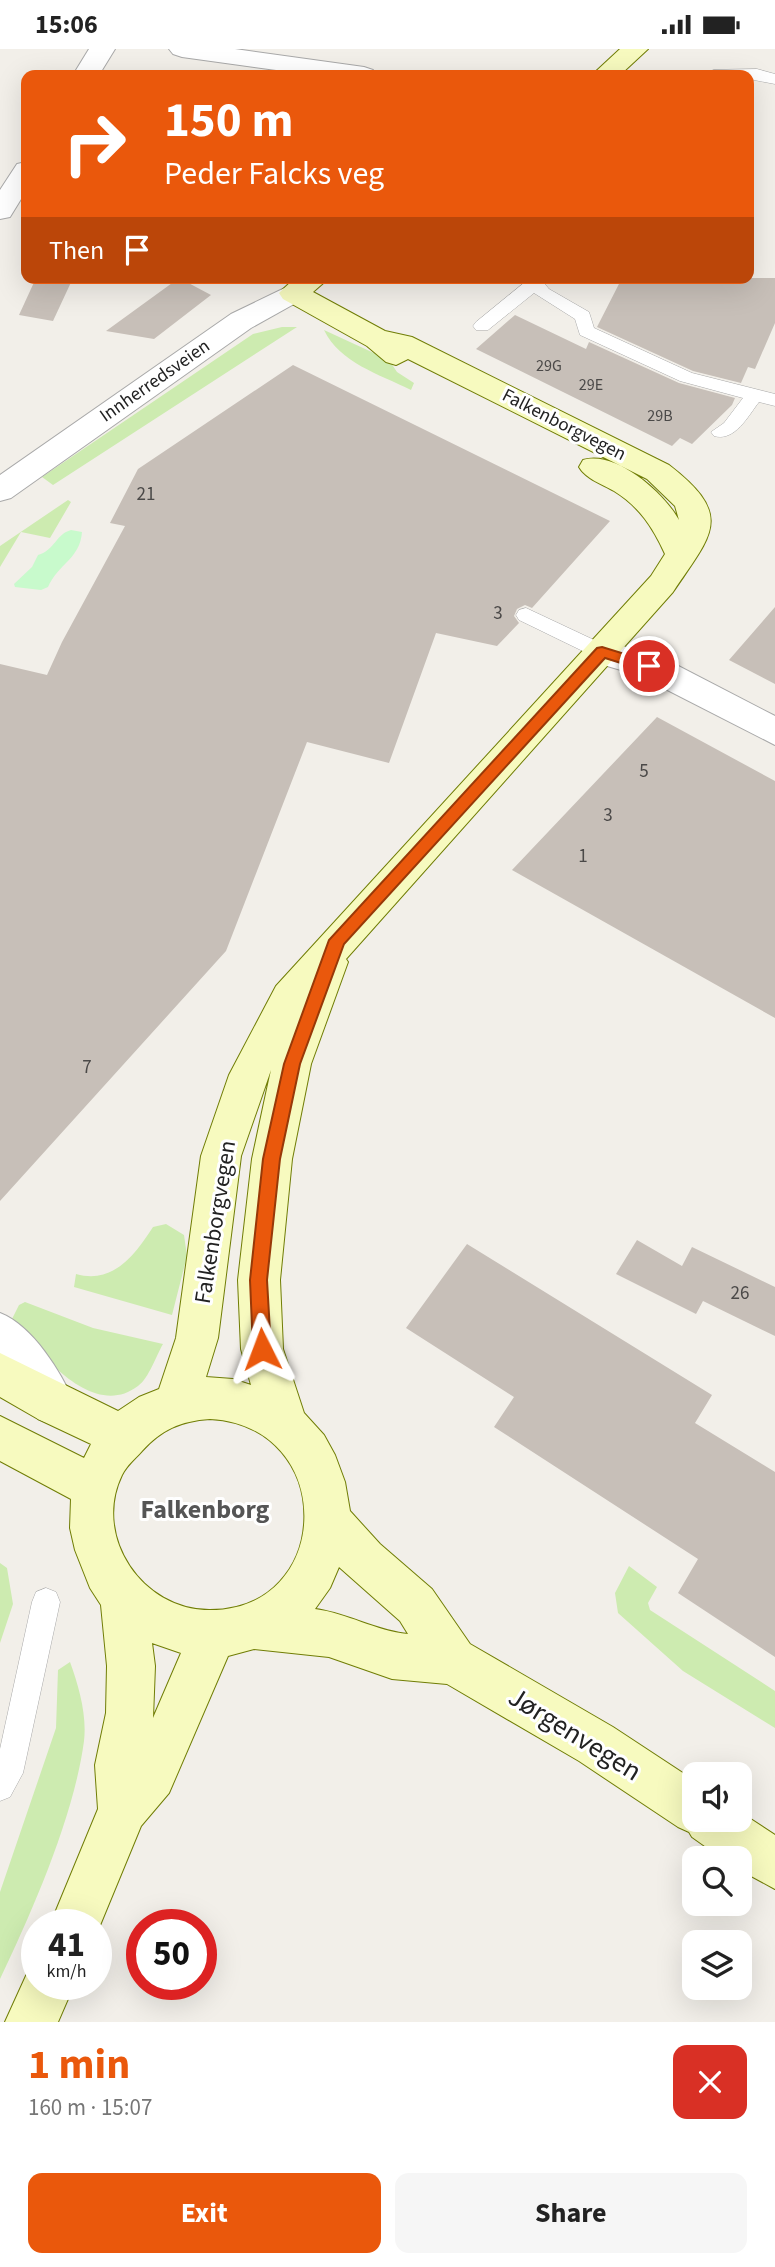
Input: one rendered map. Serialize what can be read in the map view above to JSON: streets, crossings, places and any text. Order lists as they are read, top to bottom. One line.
{"streets":{"main road":["Falkenborgvegen","Jørgenvegen"],"street":["Innherredsveien"]},"crossings":[["Innherredsveien","Falkenborgvegen"],["Falkenborgvegen","Jørgenvegen"]],"districts":["Falkenborg"],"house_numbers":["29G","29E","29B","21","3","5","3","1","7","26"],"page":{"status":"15:06","turn":["150 m","Peder Falcks veg"],"then":"Then","speed":"41 km/h","limit":"50","heading":["1 min","160 m · 15:07"],"buttons":["Exit","Share"]}}
